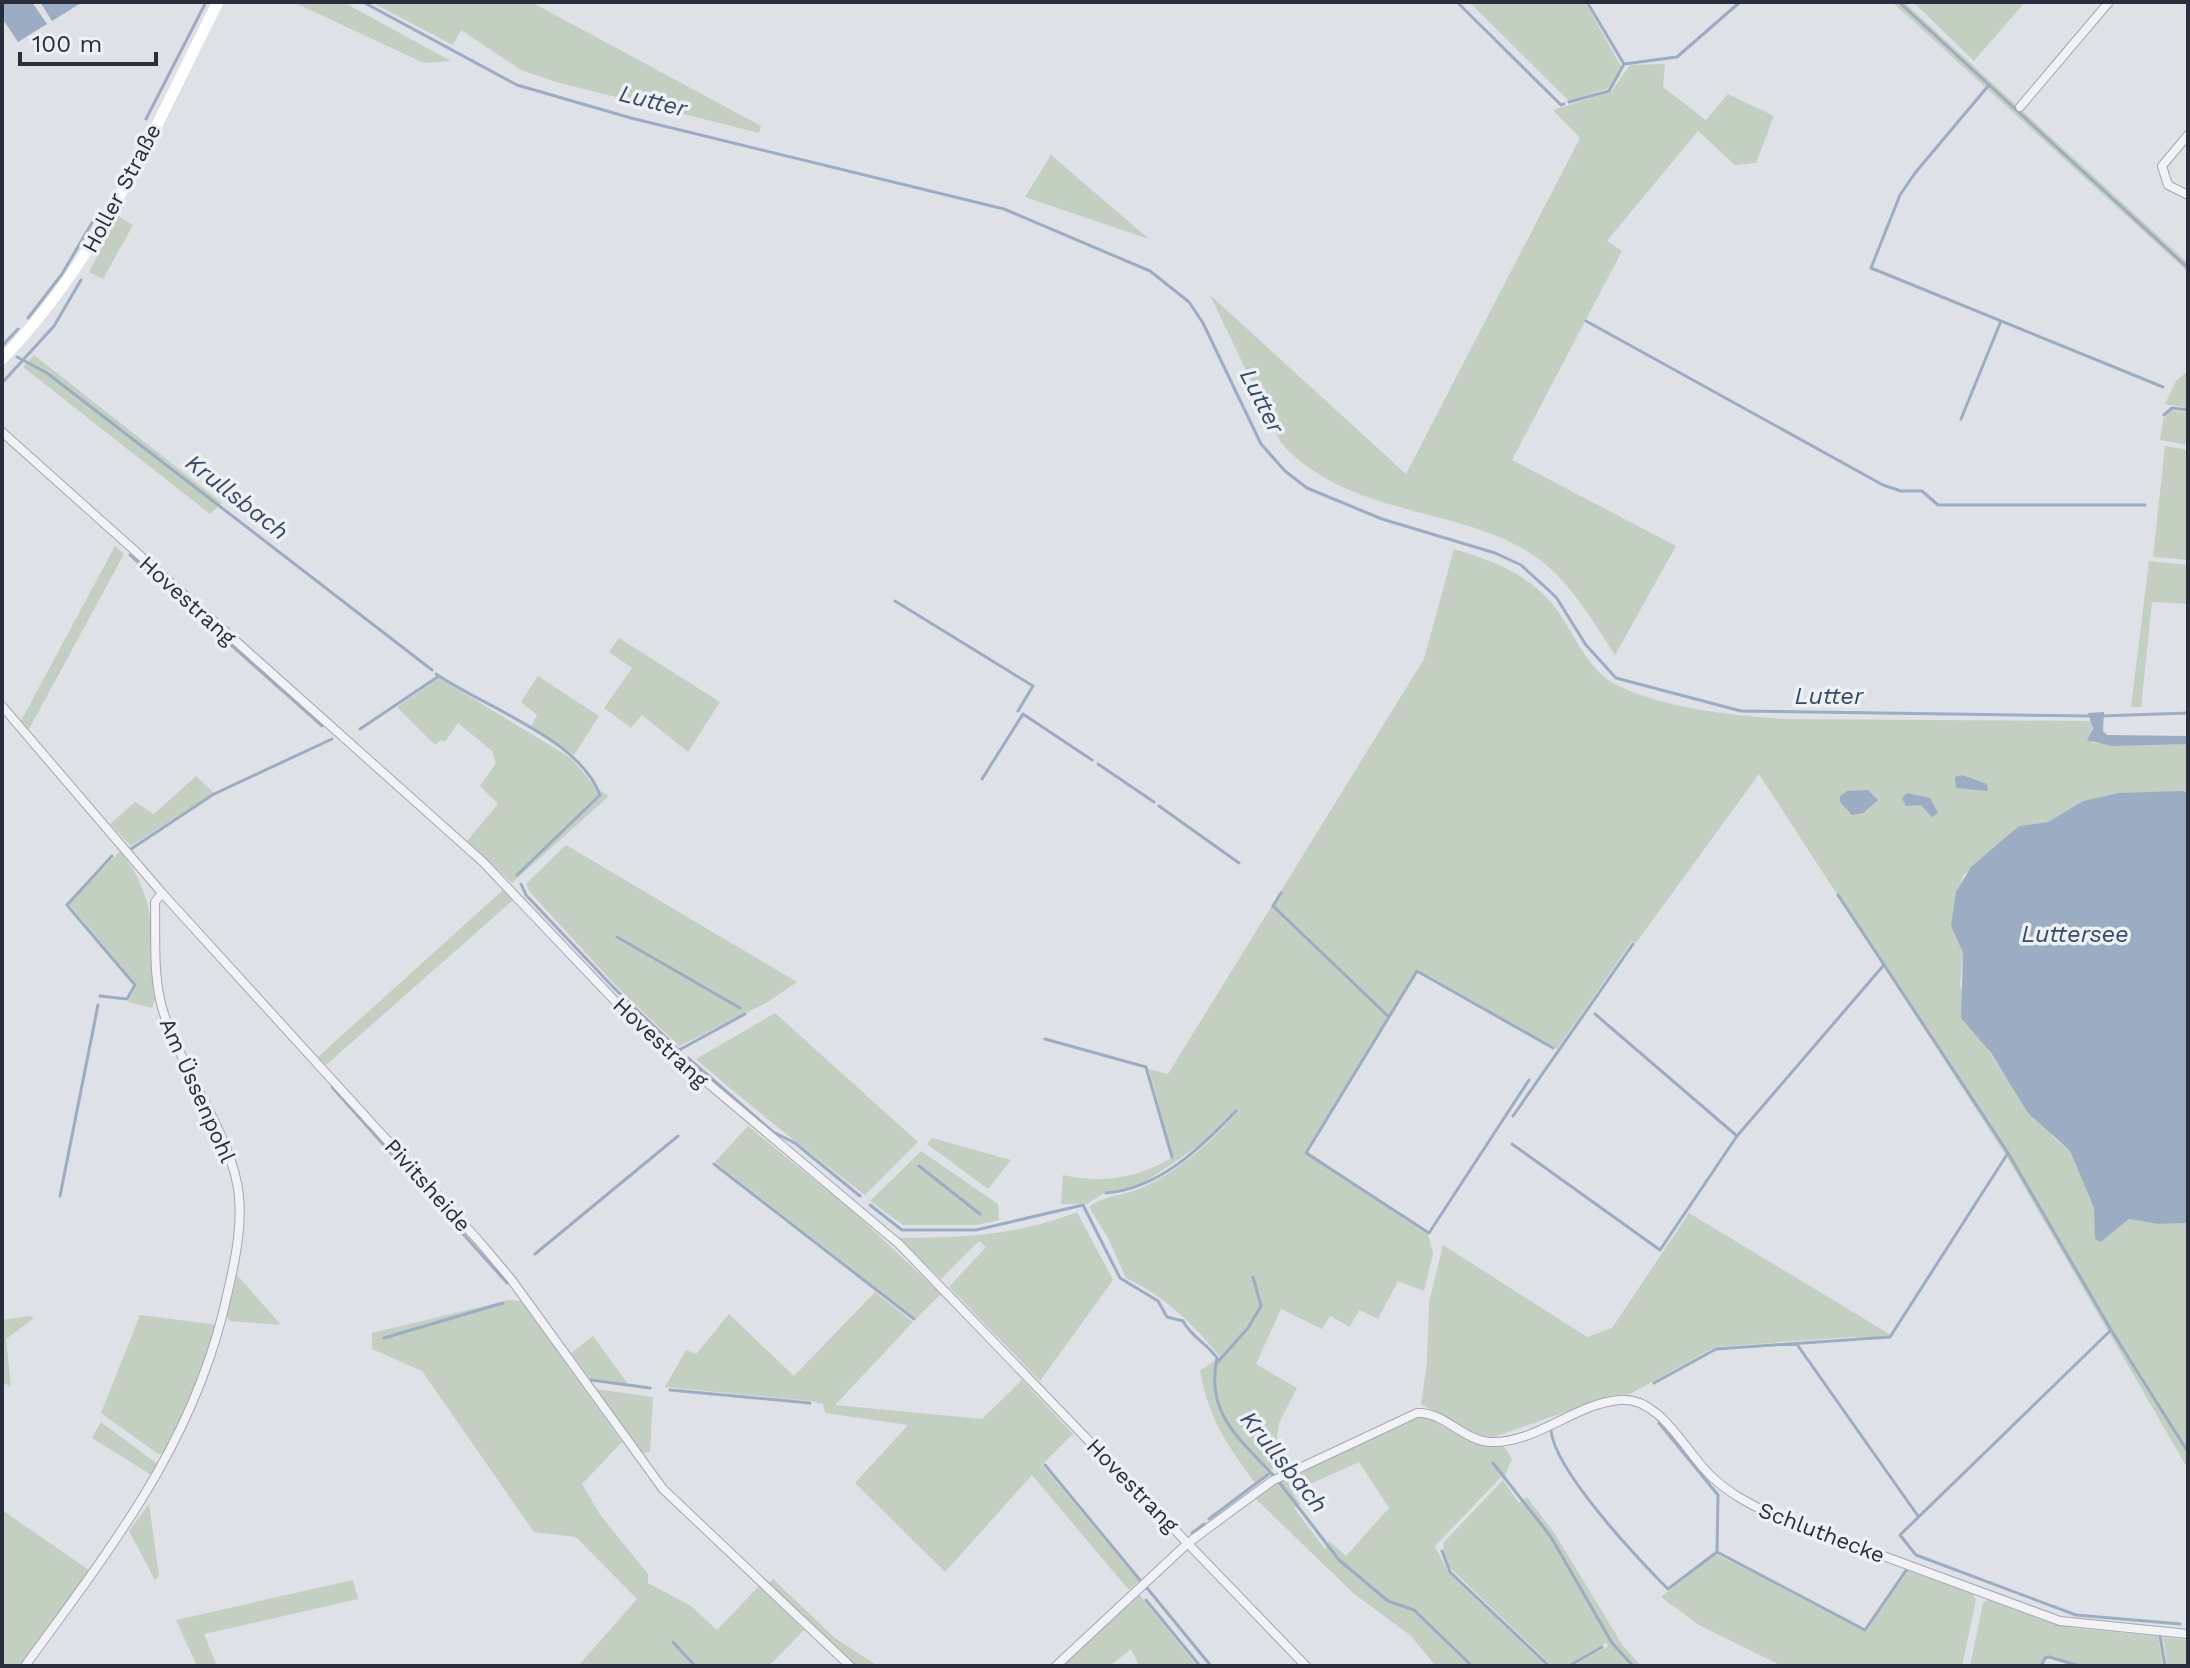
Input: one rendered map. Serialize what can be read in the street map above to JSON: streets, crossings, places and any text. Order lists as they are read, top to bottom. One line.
{"streets":{"street":["Holler Straße","Hovestrang","Am Üssenpohl","Pivitsheide","Schluthecke"]},"crossings":[["Hovestrang","Schluthecke"],["Am Üssenpohl","Pivitsheide"]],"water":["Lutter","Krullsbach","Luttersee"],"scale_bar":"100 m"}
